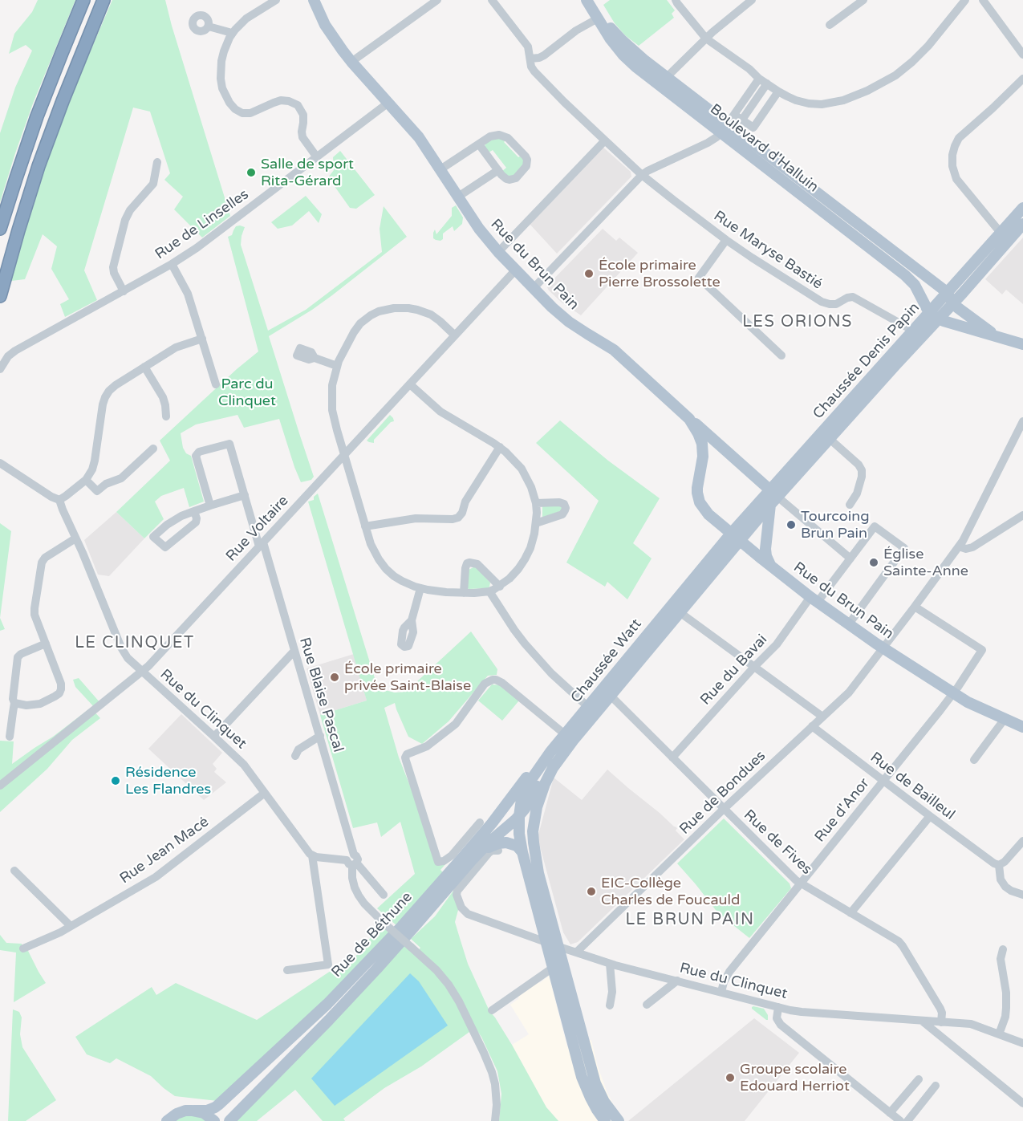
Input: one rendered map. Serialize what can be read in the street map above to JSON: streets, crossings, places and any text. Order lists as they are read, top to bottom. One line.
{"streets":{"main road":["Boulevard d'Halluin","Rue du Brun Pain","Chaussée Denis Papin","Chaussée Watt","Rue de Béthune"],"street":["Rue de Linselles","Rue Maryse Bastié","Rue Voltaire","Rue du Bavai","Rue Blaise Pascal","Rue du Clinquet","Rue de Bailleul","Rue de Bondues","Rue d'Anor","Rue de Fives","Rue Jean Macé"]},"crossings":[["Boulevard d'Halluin","Chaussée Denis Papin"],["Rue de Linselles","Rue du Brun Pain"],["Rue Maryse Bastié","Chaussée Denis Papin"],["Rue du Brun Pain","Chaussée Denis Papin"],["Rue du Brun Pain","Rue Voltaire"],["Rue du Brun Pain","Chaussée Watt"],["Rue du Brun Pain","Rue du Bavai"],["Rue du Brun Pain","Rue de Bondues"],["Rue du Brun Pain","Rue d'Anor"],["Chaussée Denis Papin","Chaussée Watt"],["Rue Voltaire","Rue Blaise Pascal"],["Rue Voltaire","Rue du Clinquet"],["Chaussée Watt","Rue du Clinquet"],["Chaussée Watt","Rue de Fives"],["Chaussée Watt","Rue de Béthune"],["Rue du Bavai","Rue de Fives"],["Rue du Clinquet","Rue de Bondues"],["Rue du Clinquet","Rue d'Anor"],["Rue du Clinquet","Rue de Fives"],["Rue du Clinquet","Rue Jean Macé"],["Rue de Bailleul","Rue de Bondues"],["Rue de Bailleul","Rue d'Anor"],["Rue de Bondues","Rue d'Anor"],["Rue de Bondues","Rue de Fives"],["Rue d'Anor","Rue de Fives"]],"districts":["LES ORIONS","LE CLINQUET","LE BRUN PAIN"],"parks":["Parc du Clinquet"],"places":["Salle de sport Rita-Gérard","École primaire Pierre Brossolette","Tourcoing Brun Pain","Église Sainte-Anne","École primaire privée Saint-Blaise","Résidence Les Flandres","EIC-Collège Charles de Foucauld","Groupe scolaire Edouard Herriot"]}
